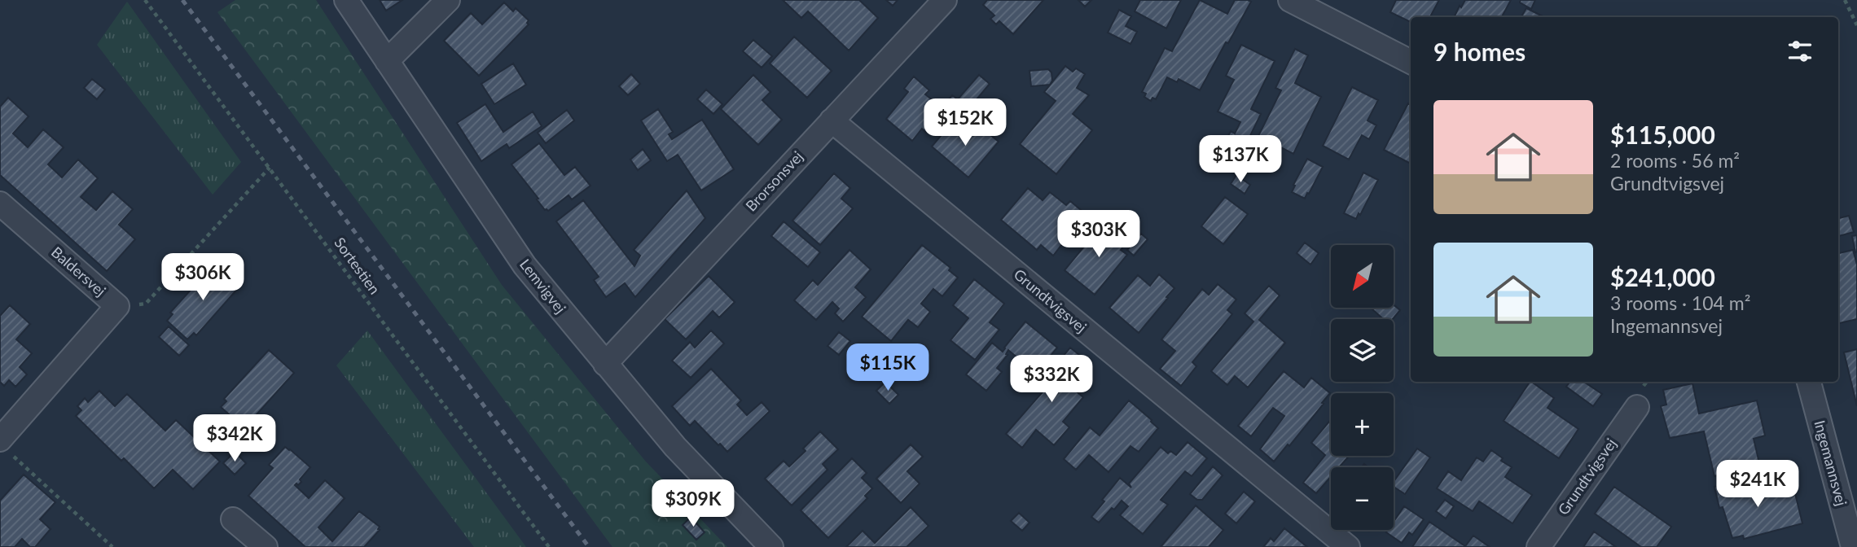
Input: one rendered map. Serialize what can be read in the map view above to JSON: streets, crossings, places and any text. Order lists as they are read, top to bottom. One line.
{"streets":{"street":["Brorsonsvej","Baldersvej","Lemvigvej","Grundtvigsvej","Ingemannsvej"],"path":["Sortestien"]},"crossings":[["Brorsonsvej","Lemvigvej"],["Brorsonsvej","Grundtvigsvej"]],"north":"bottom left","page":{"heading":"9 homes","list":[{"name":"$115,000","note":"2 rooms · 56 m² · Grundtvigsvej"},{"name":"$241,000","note":"3 rooms · 104 m² · Ingemannsvej"}],"price":["$152K","$137K","$303K","$306K","$115K","$332K","$342K","$241K","$309K"],"map_buttons":["+","−"]}}
